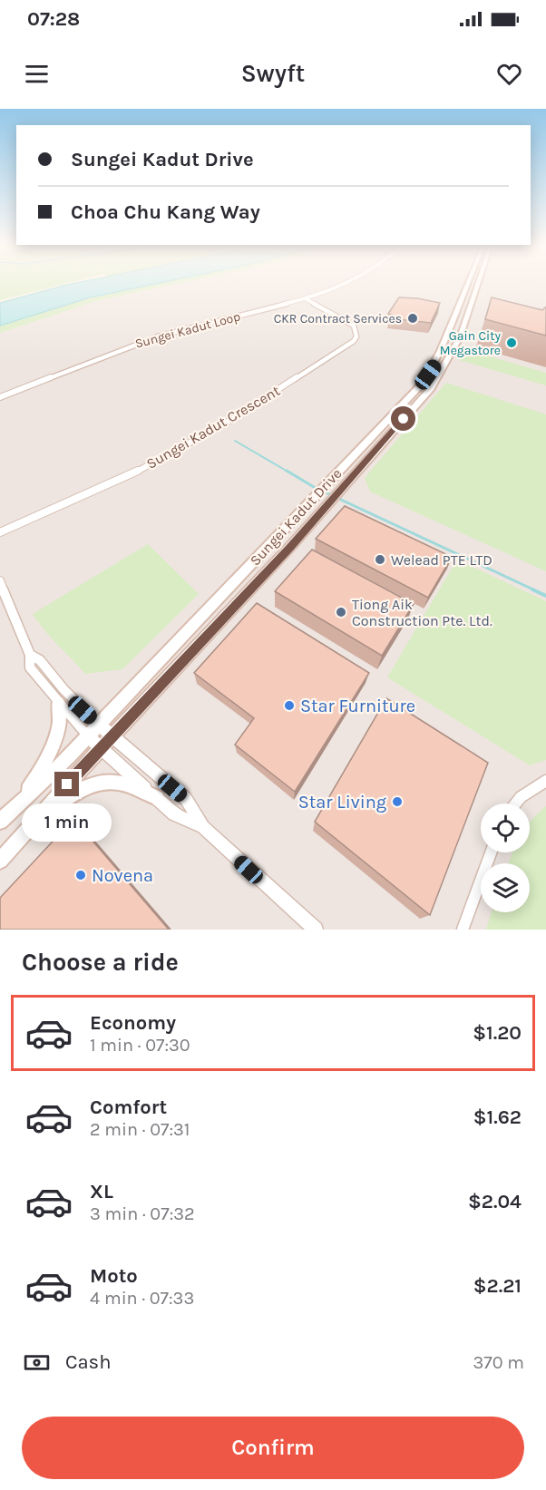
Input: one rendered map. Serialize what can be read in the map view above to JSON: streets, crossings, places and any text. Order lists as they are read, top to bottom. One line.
{"streets":{"main road":["Sungei Kadut Drive"],"street":["Sungei Kadut Loop","Sungei Kadut Crescent"]},"crossings":[["Sungei Kadut Loop","Sungei Kadut Crescent"]],"places":["CKR Contract Services","Gain City Megastore","Welead PTE LTD","Tiong Aik Construction Pte. Ltd.","Star Furniture","Star Living","Novena"],"page":{"status":"07:28","header":"Swyft","banner":["Sungei Kadut Drive","Choa Chu Kang Way"],"bubble":"1 min","heading":"Choose a ride","list":[{"name":"Economy","note":"1 min · 07:30","value":"$1.20"},{"name":"Comfort","note":"2 min · 07:31","value":"$1.62"},{"name":"XL","note":"3 min · 07:32","value":"$2.04"},{"name":"Moto","note":"4 min · 07:33","value":"$2.21"}],"pay":["Cash","370 m"],"buttons":"Confirm"}}
